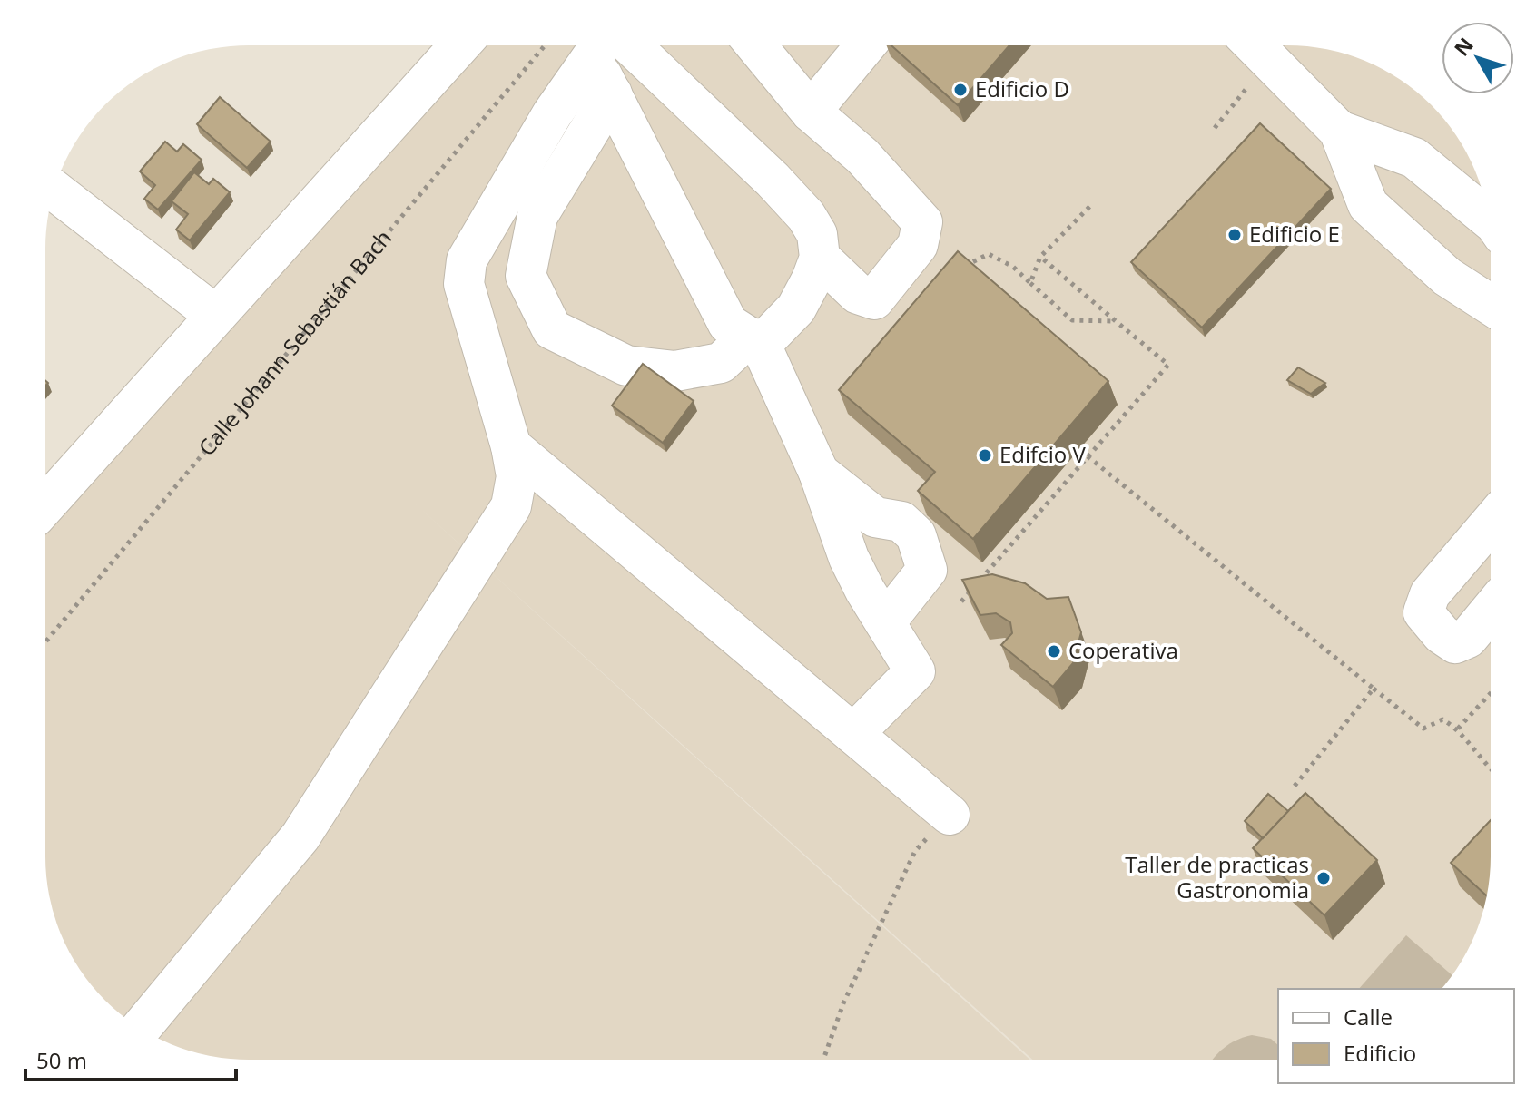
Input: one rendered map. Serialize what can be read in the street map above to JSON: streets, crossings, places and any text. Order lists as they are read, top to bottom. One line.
{"streets":{"path":["Calle Johann Sebastián Bach"]},"places":["Edificio D","Edificio E","Edifcio V","Coperativa","Taller de practicas Gastronomia"],"legend":["Calle","Edificio"],"scale_bar":"50 m","north":"top left"}
